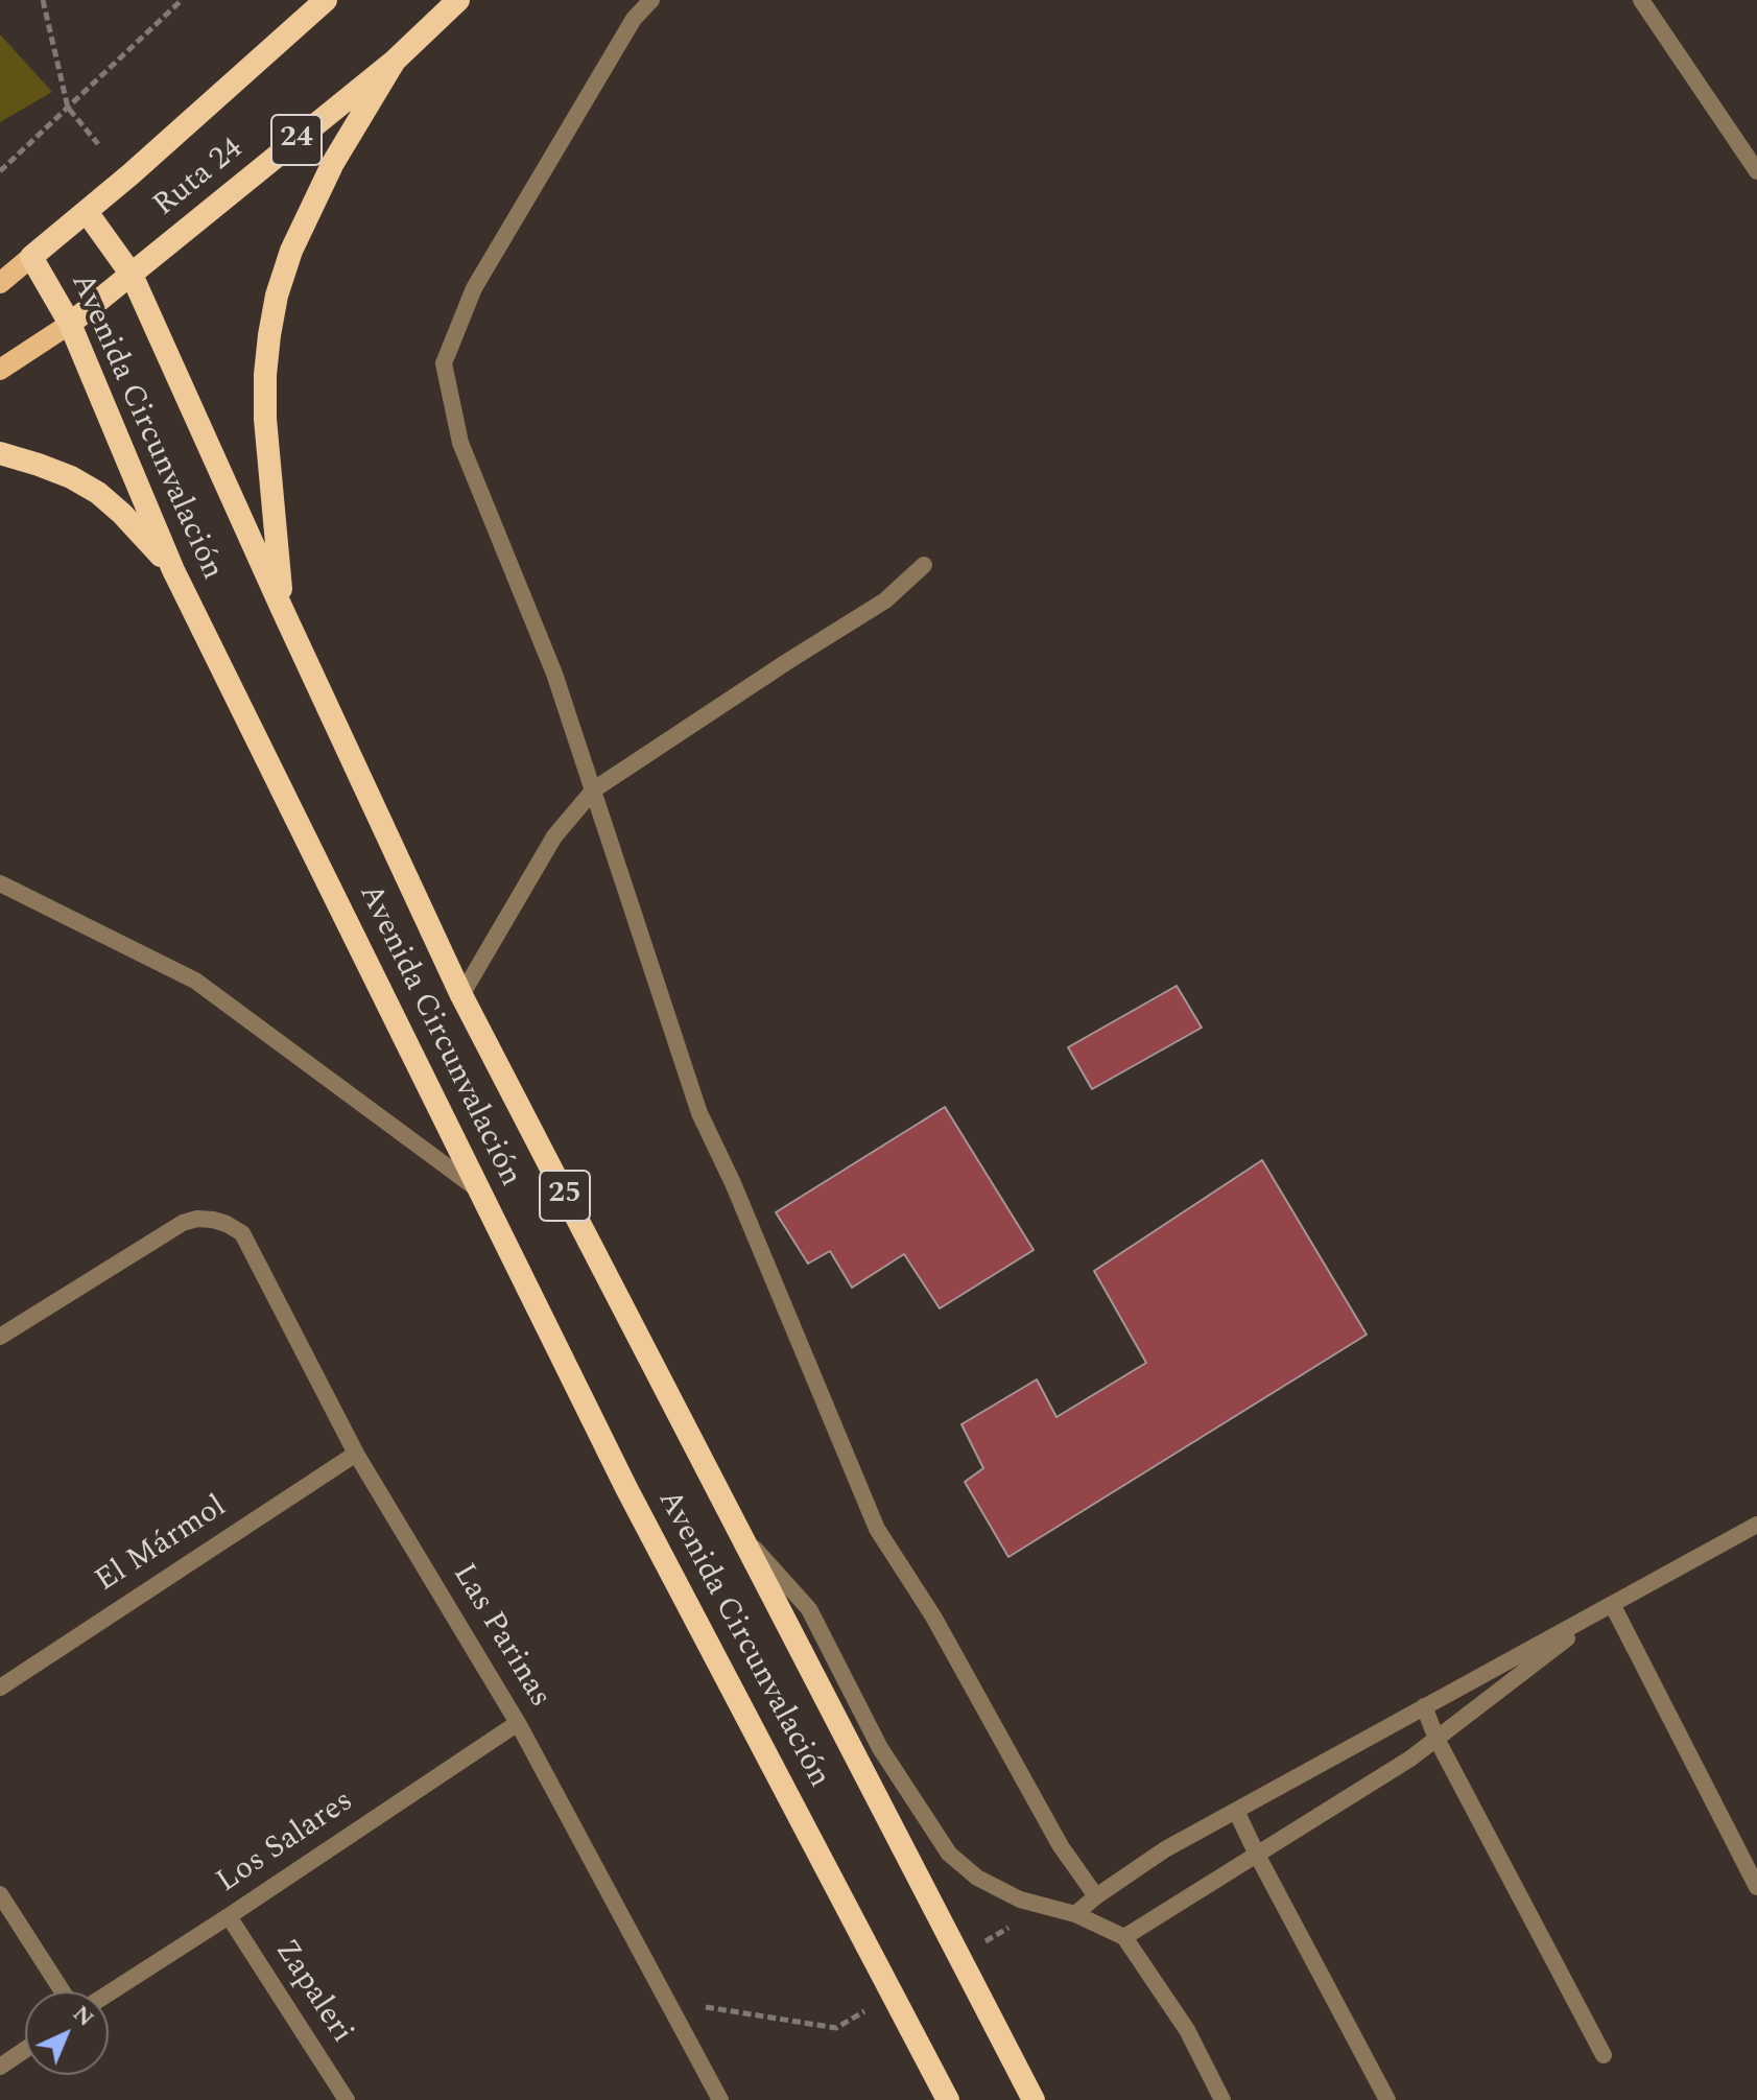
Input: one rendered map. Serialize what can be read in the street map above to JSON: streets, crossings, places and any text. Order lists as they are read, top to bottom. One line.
{"streets":{"highway":["24","Ruta 24","Avenida Circunvalación","25"],"street":["El Mármol","Las Parinas","Los Salares","Zapaleri"]},"crossings":[["Ruta 24","Avenida Circunvalación"],["El Mármol","Las Parinas"],["Las Parinas","Los Salares"],["Los Salares","Zapaleri"]],"north":"top right"}
